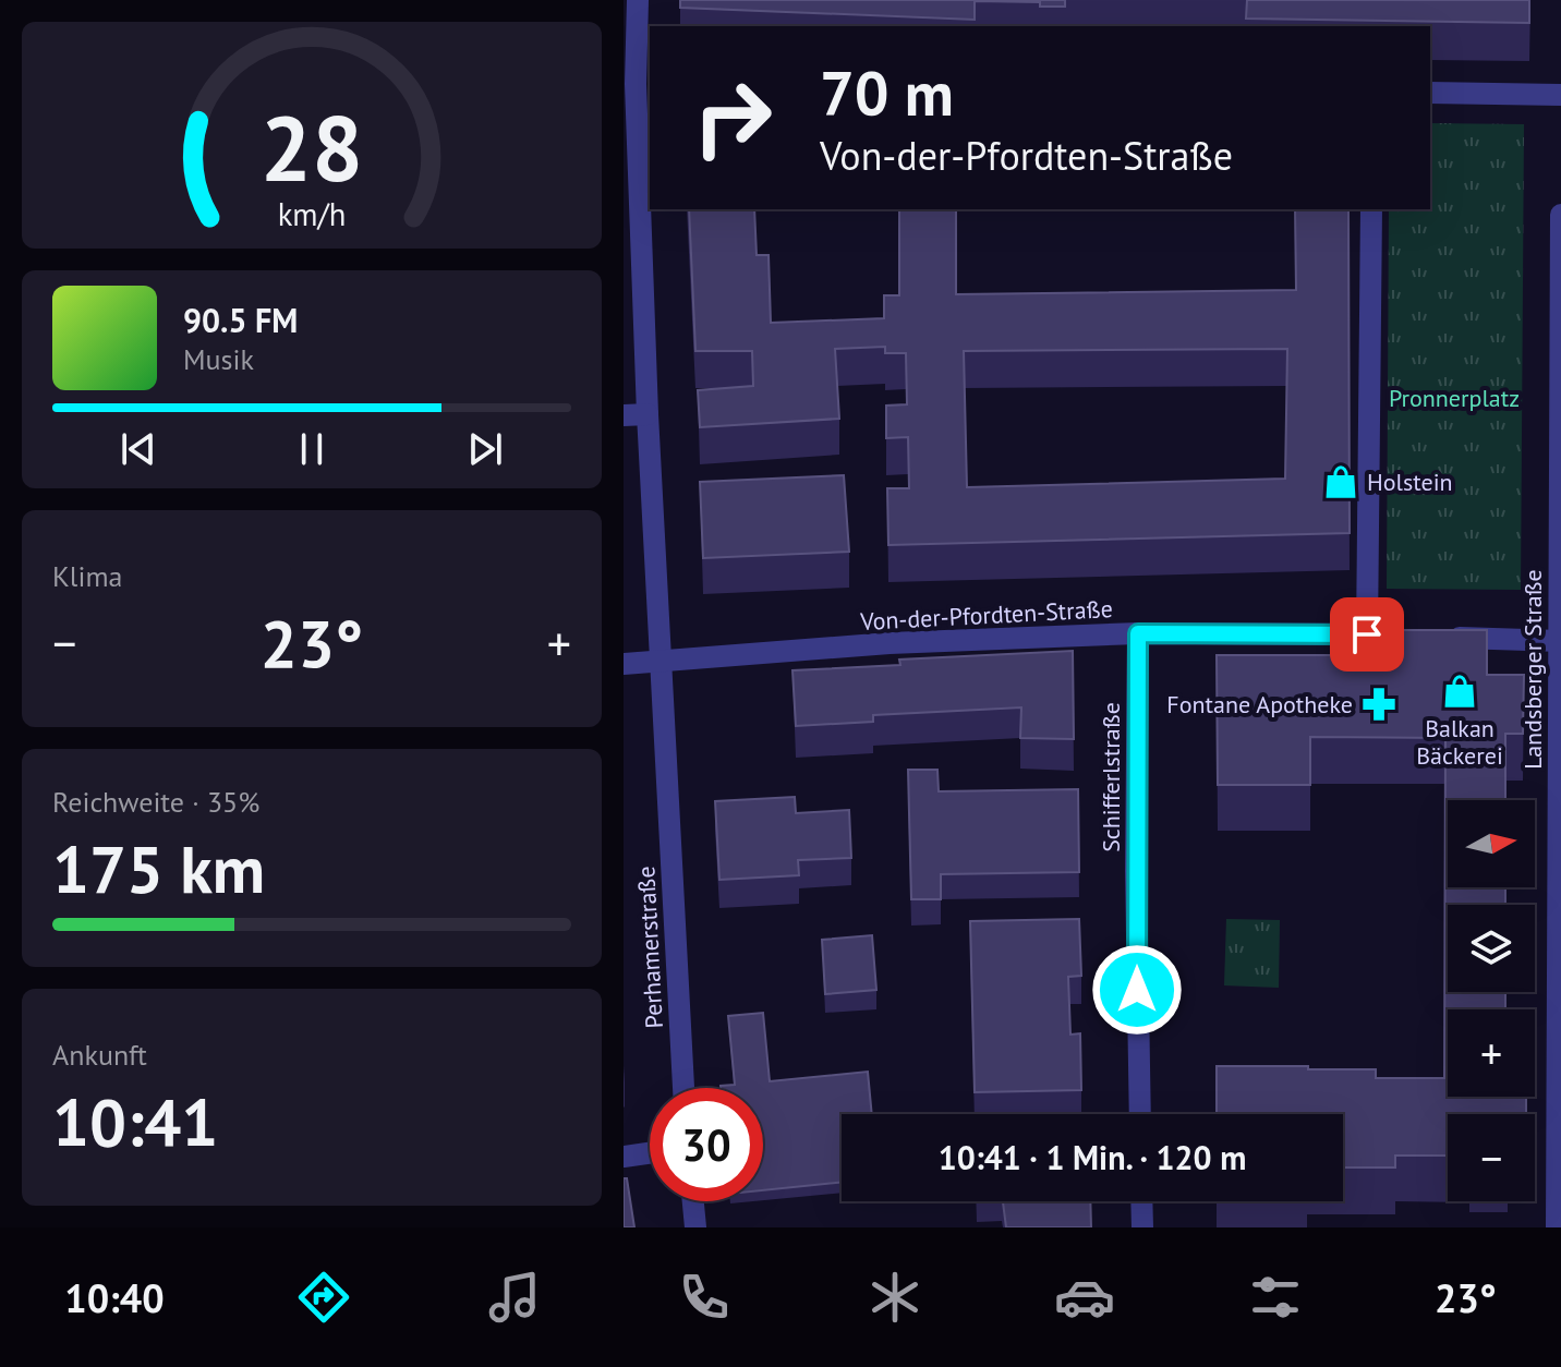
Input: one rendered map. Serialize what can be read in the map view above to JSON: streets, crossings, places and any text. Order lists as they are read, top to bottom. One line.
{"streets":{"street":["Von-der-Pfordten-Straße","Landsberger Straße","Schifferlstraße","Perhamerstraße"]},"crossings":[["Von-der-Pfordten-Straße","Schifferlstraße"],["Von-der-Pfordten-Straße","Perhamerstraße"]],"parks":["Pronnerplatz"],"places":{"shop":["Holstein","Balkan Bäckerei"],"pharmacy":["Fontane Apotheke"]},"north":"right","page":{"turn":["70 m","Von-der-Pfordten-Straße"],"song":["90.5 FM","Musik"],"tile":["Klima",["Reichweite · 35%","175 km"],["Ankunft","10:41"]],"heat":["−","23°","+"],"map_buttons":["+","−"],"limit":"30","trip":"10:41 · 1 Min. · 120 m","tabs":["10:40","23°"],"gauge":["28","km/h"]}}
